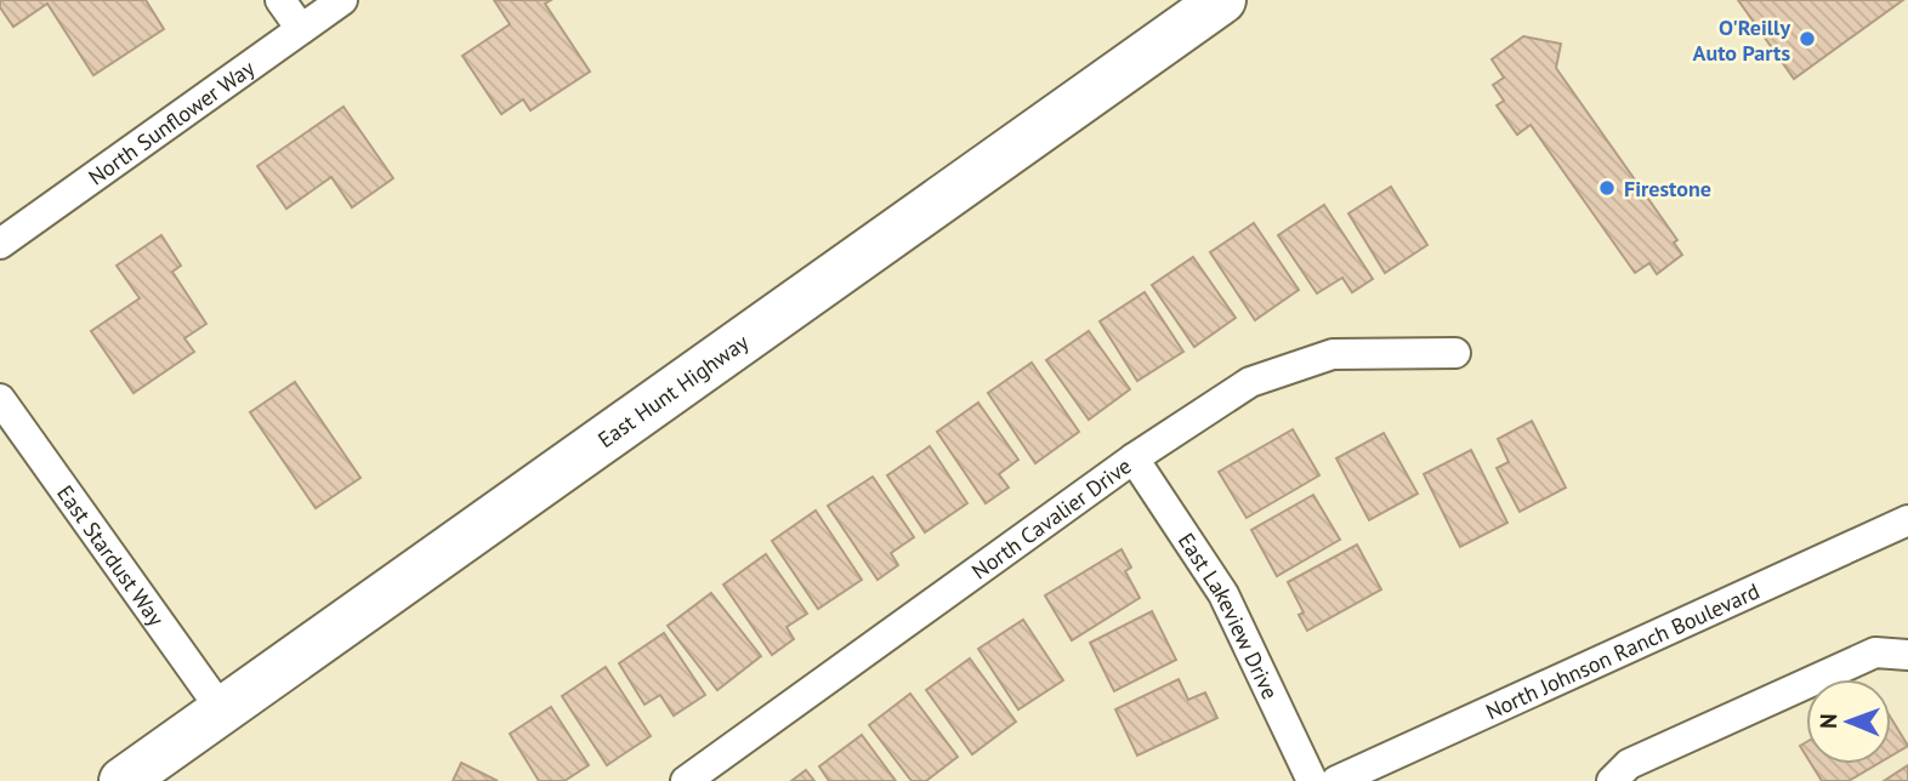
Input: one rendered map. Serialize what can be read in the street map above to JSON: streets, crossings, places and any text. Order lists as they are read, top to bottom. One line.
{"streets":{"main road":["East Hunt Highway"],"street":["North Sunflower Way","North Cavalier Drive","East Stardust Way","East Lakeview Drive","North Johnson Ranch Boulevard"]},"crossings":[["East Hunt Highway","East Stardust Way"],["North Cavalier Drive","East Lakeview Drive"]],"places":["O'Reilly Auto Parts","Firestone"],"north":"left"}
